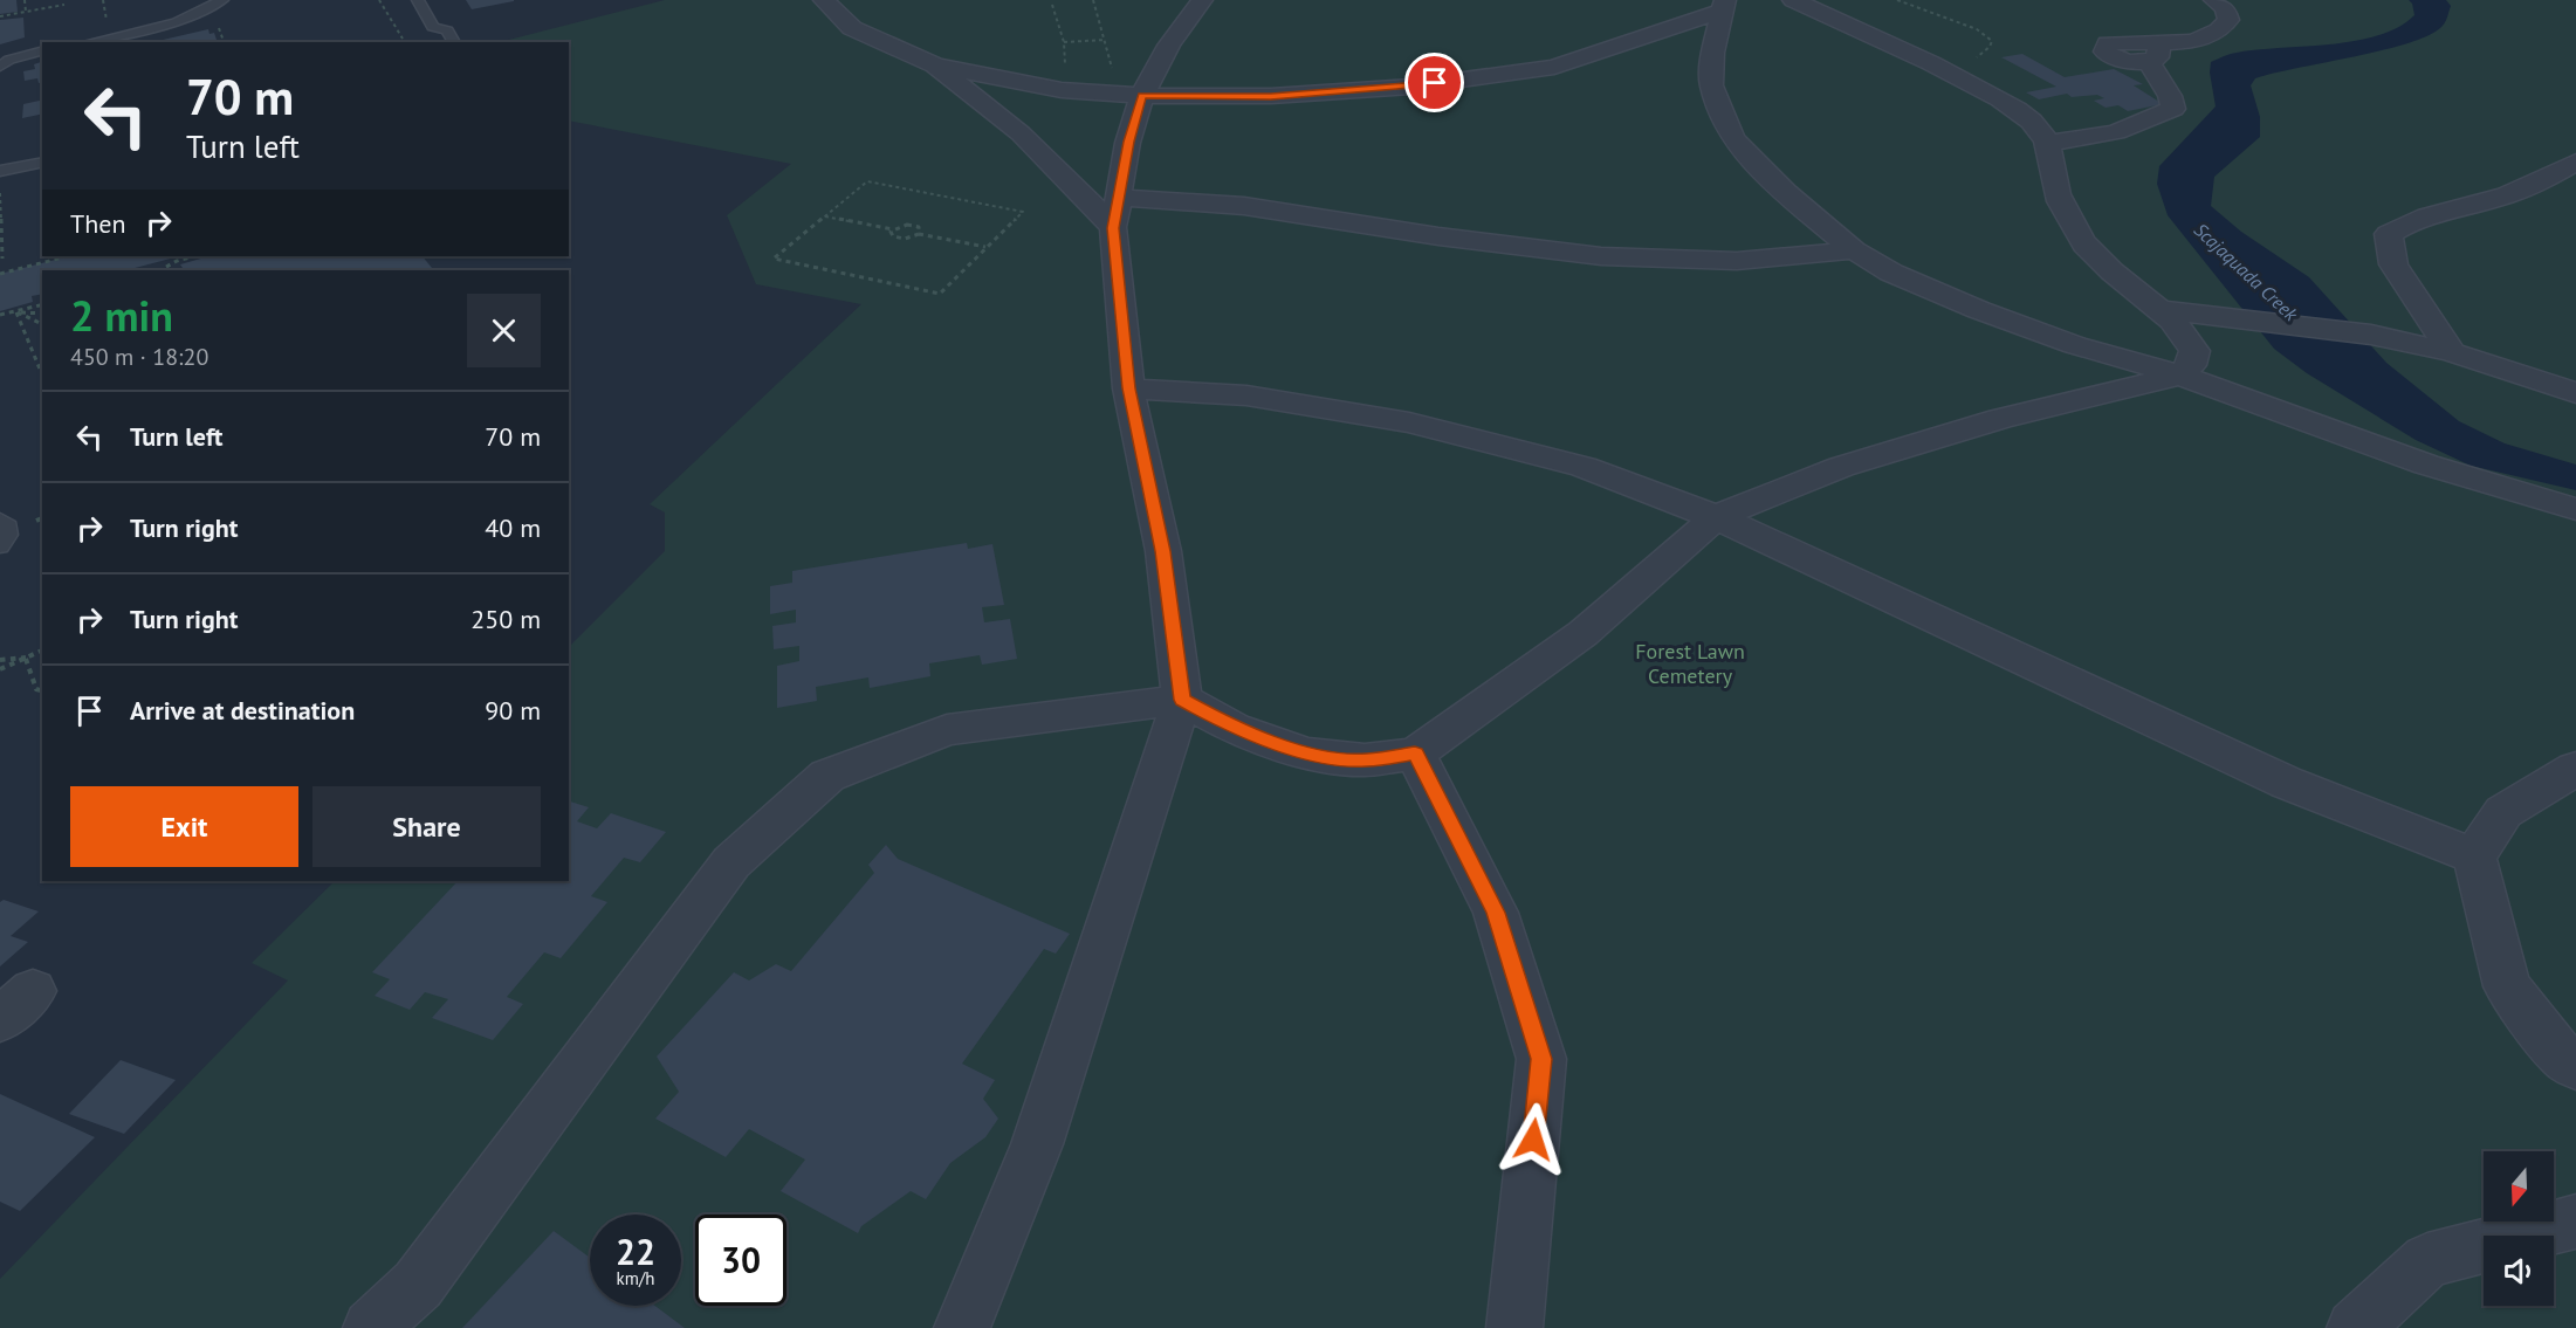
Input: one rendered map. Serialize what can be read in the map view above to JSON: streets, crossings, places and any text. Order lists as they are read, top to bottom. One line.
{"water":["Scajaquada Creek"],"parks":["Forest Lawn Cemetery"],"north":"bottom","page":{"turn":["70 m","Turn left"],"then":"Then","heading":["2 min","450 m · 18:20"],"list":[{"name":"Turn left","value":"70 m"},{"name":"Turn right","value":"40 m"},{"name":"Turn right","value":"250 m"},{"name":"Arrive at destination","value":"90 m"}],"buttons":["Exit","Share"],"speed":"22 km/h","limit":"30"}}
